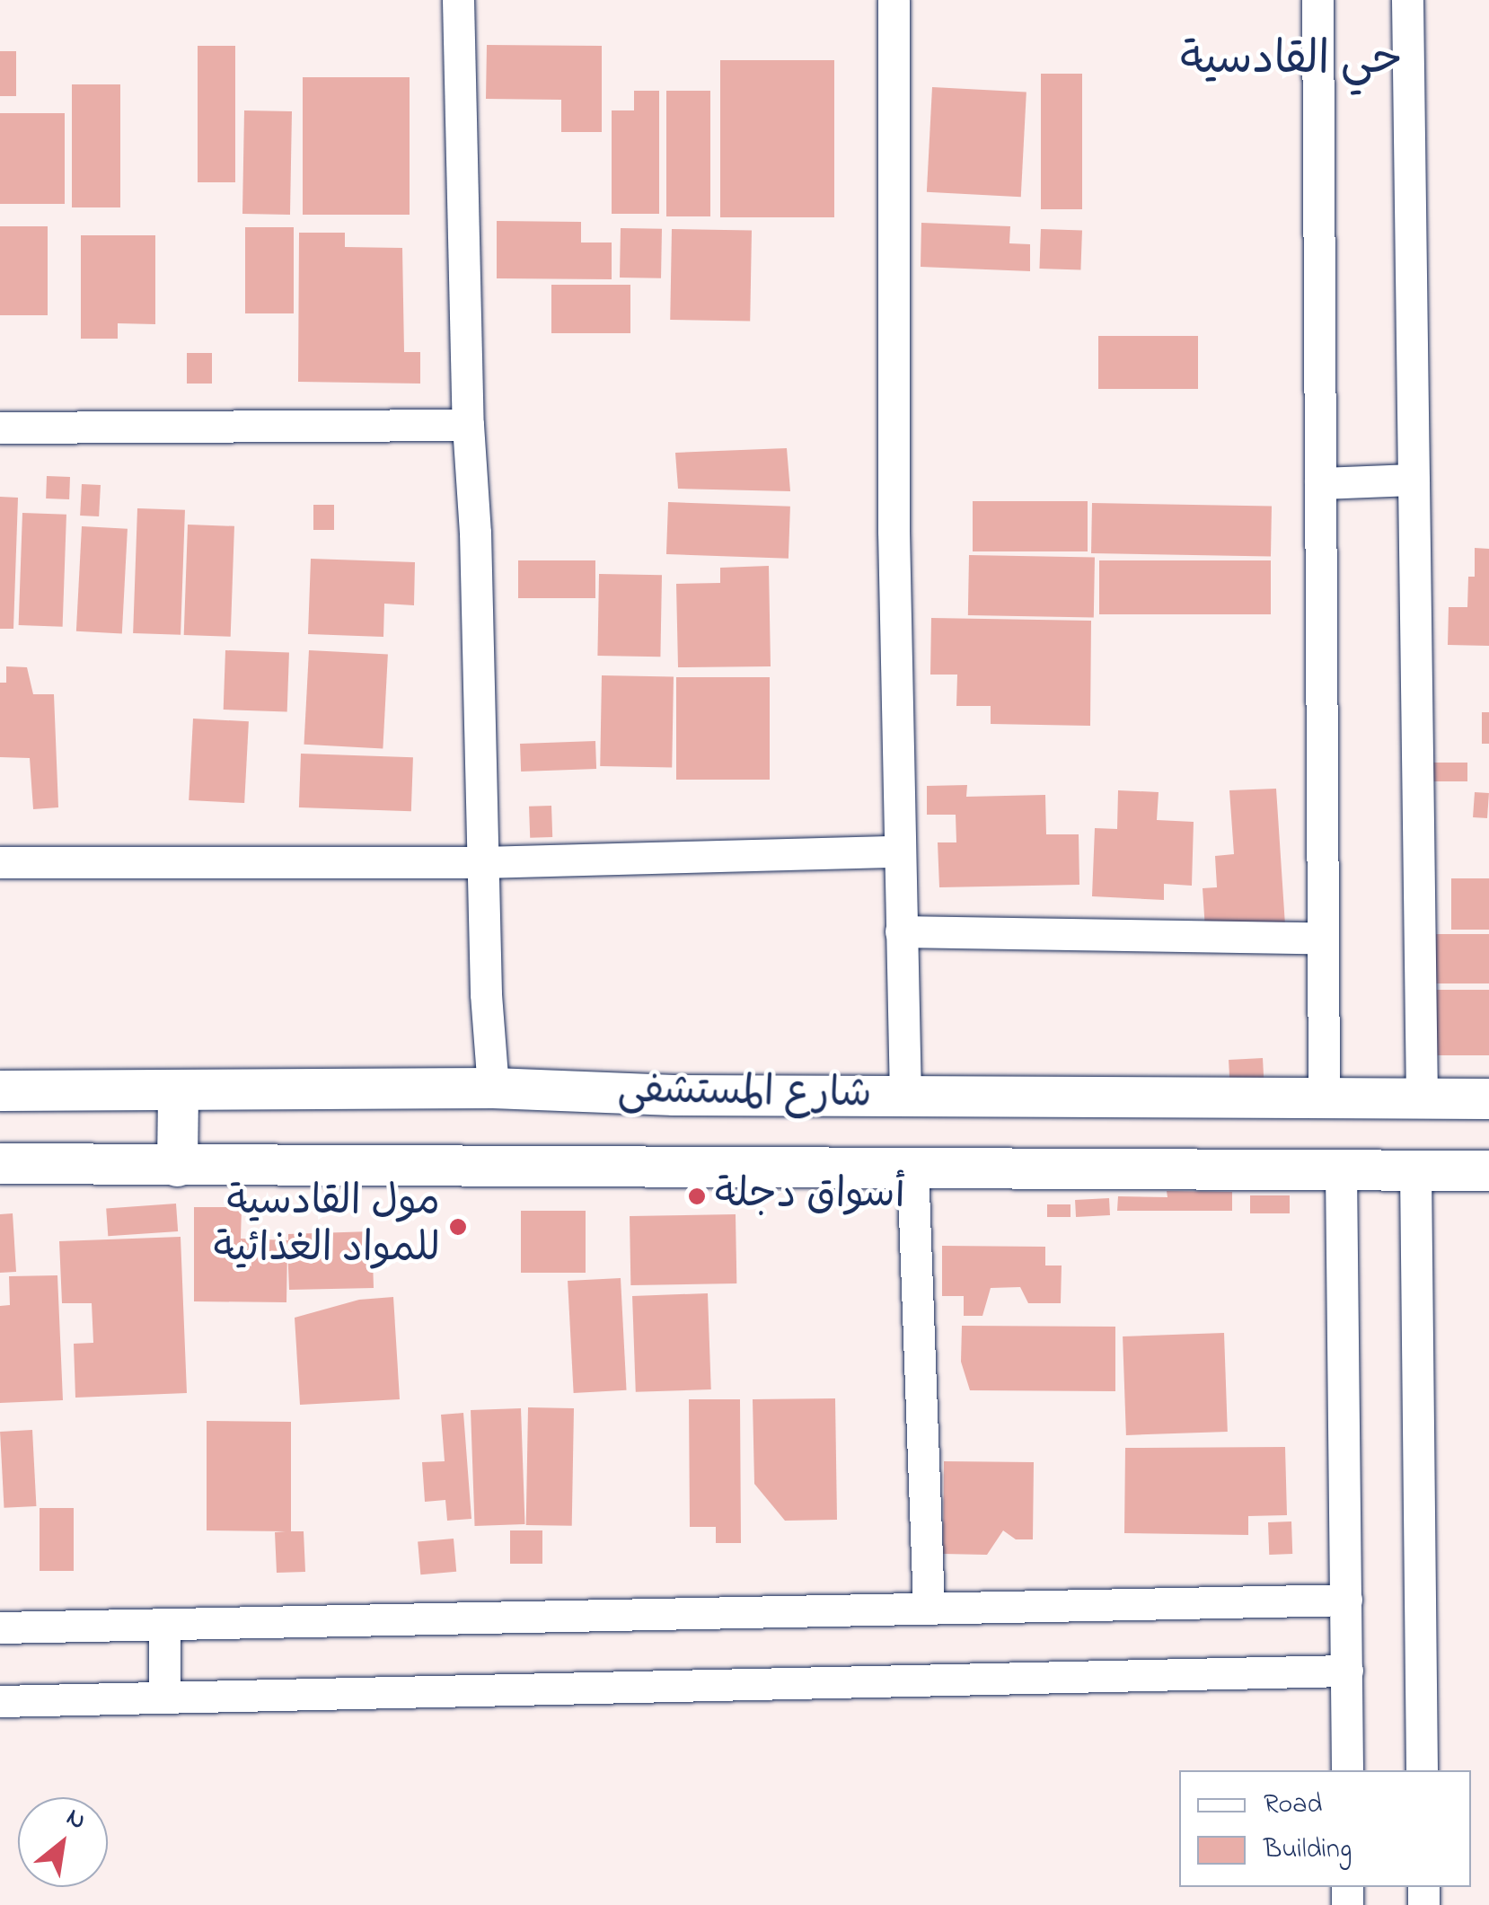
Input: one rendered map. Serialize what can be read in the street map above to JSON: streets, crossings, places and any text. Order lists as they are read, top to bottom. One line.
{"streets":{"street":["شارع المستشفى"]},"districts":["حي القادسية"],"places":["أسواق دجلة","مول القادسية للمواد الغذائية"],"legend":["Road","Building"],"north":"top right"}
